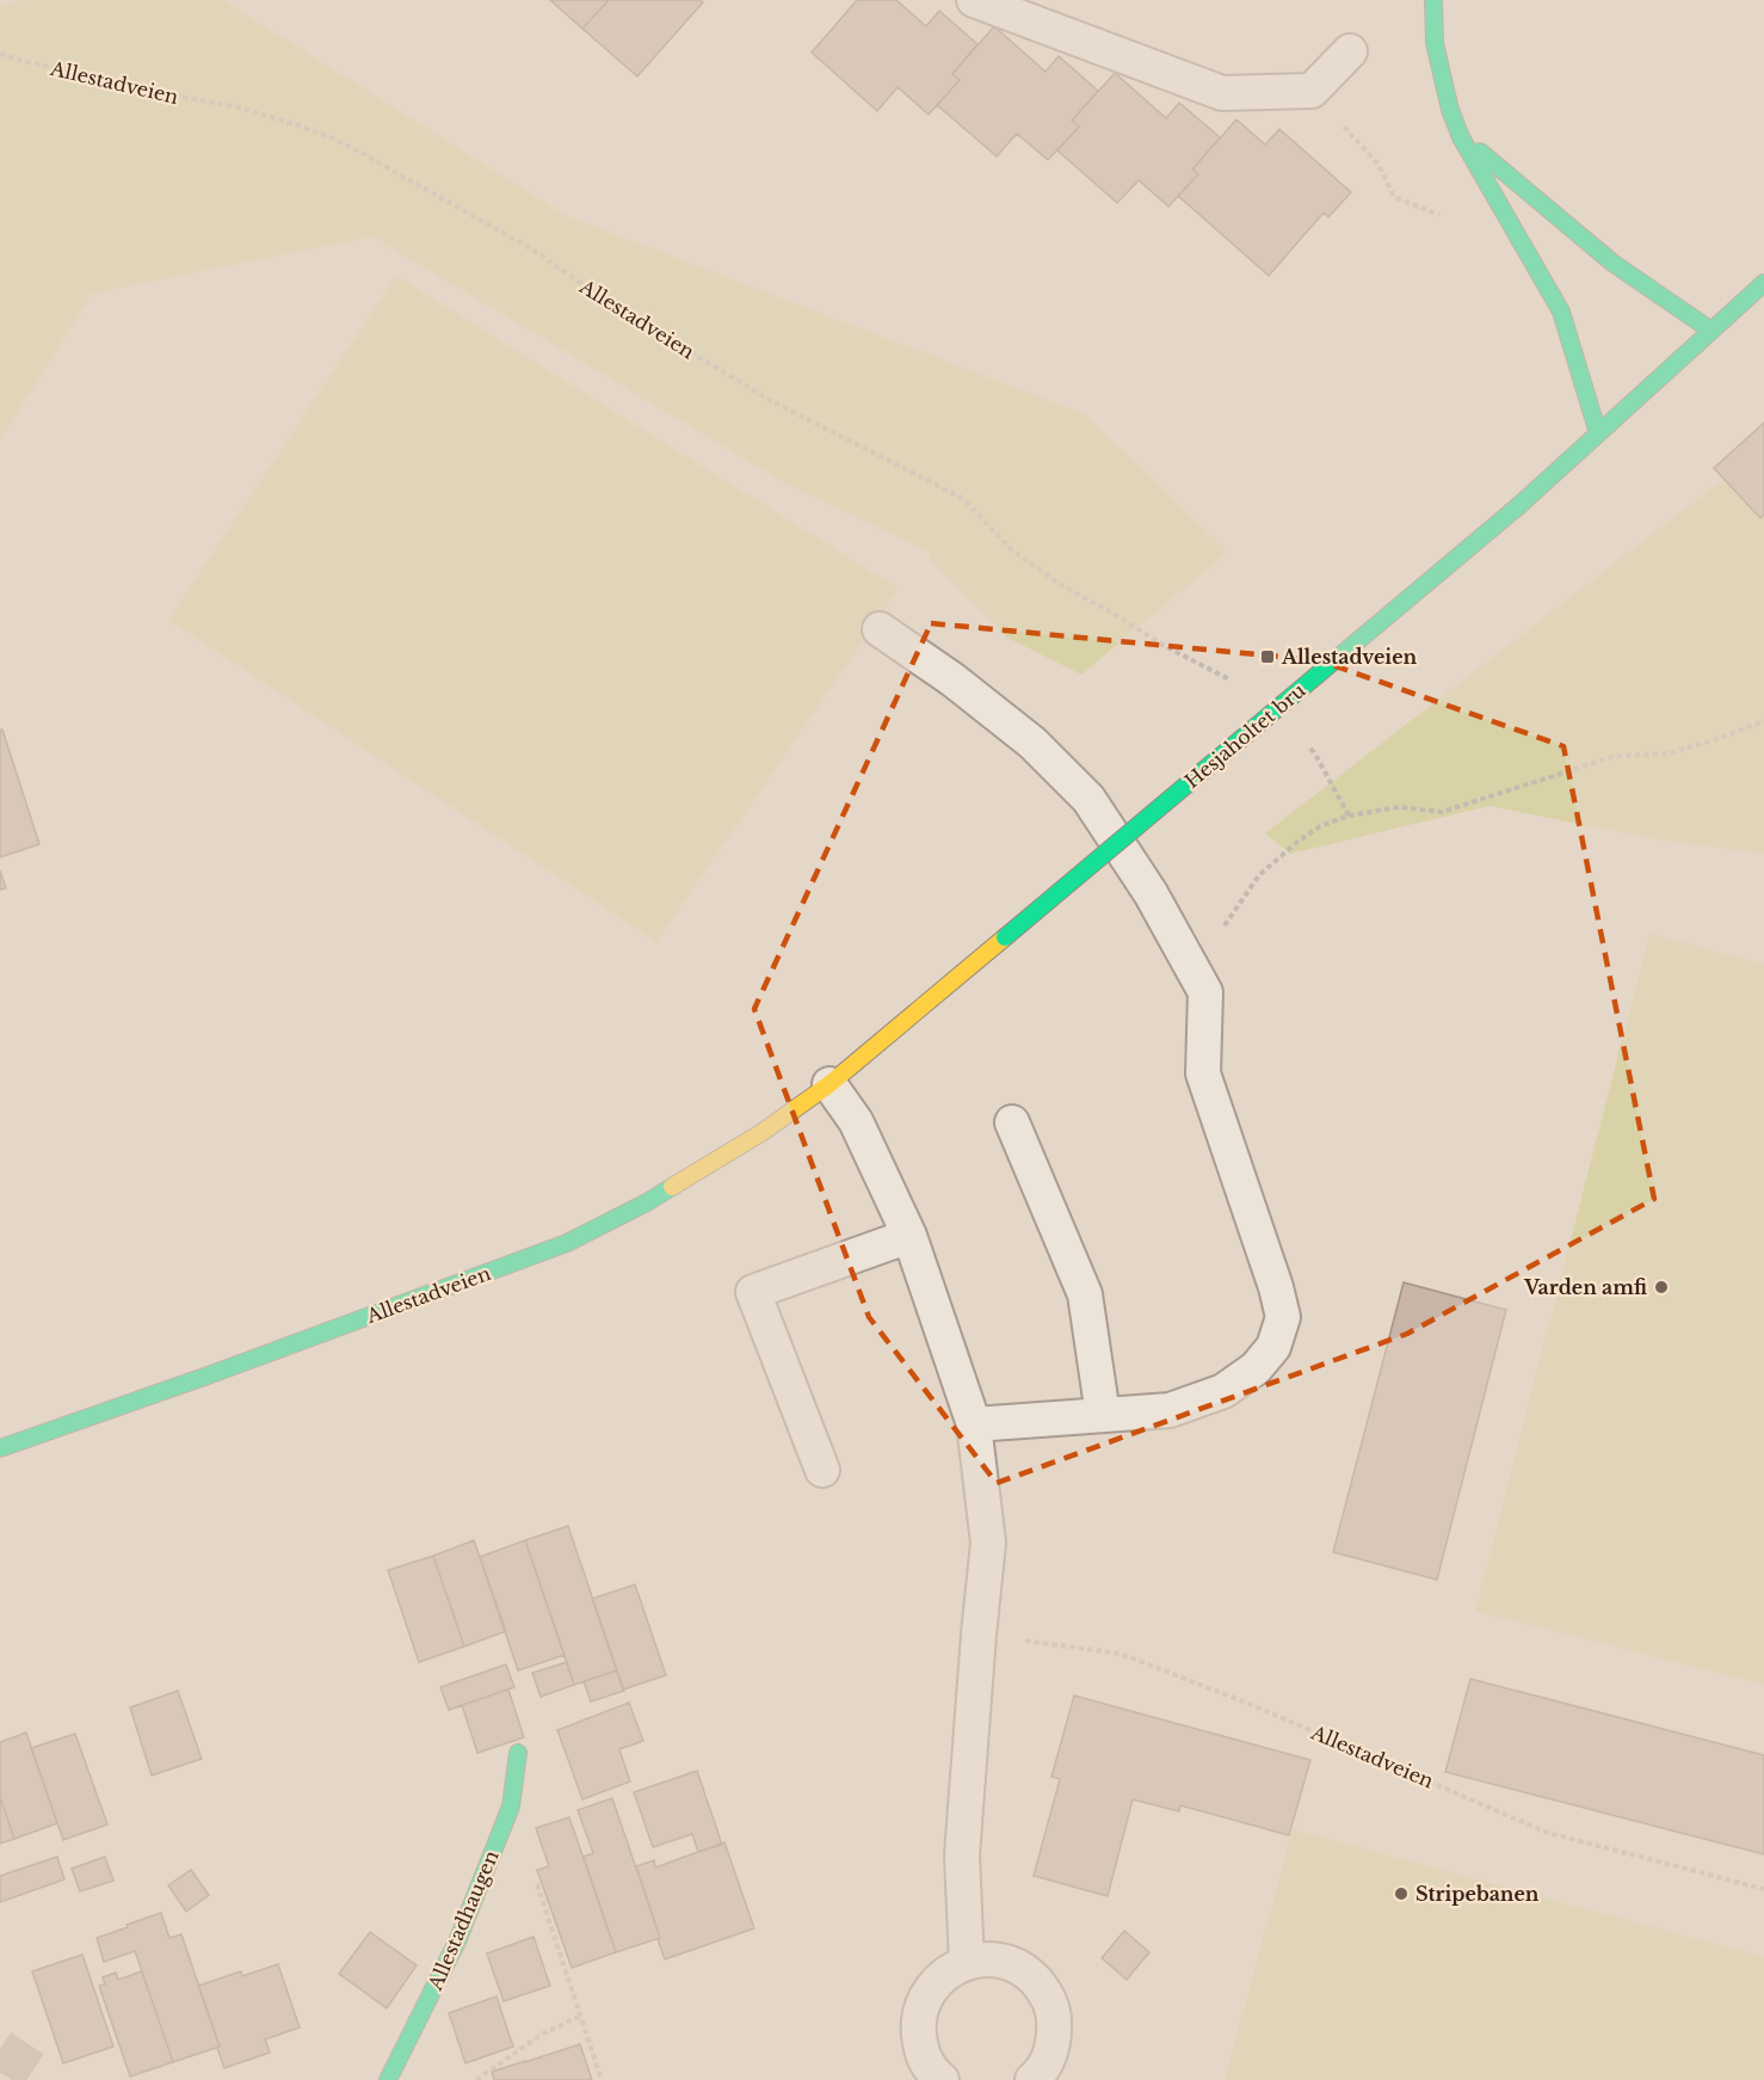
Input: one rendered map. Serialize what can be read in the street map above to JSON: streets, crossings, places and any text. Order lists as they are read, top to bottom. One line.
{"streets":{"main road":["Allestadveien","Hesjaholtet bru","Allestadhaugen"]},"crossings":[["Allestadveien","Hesjaholtet bru"]],"places":{"transit":["Allestadveien"],"other":["Varden amfi","Stripebanen"]}}
